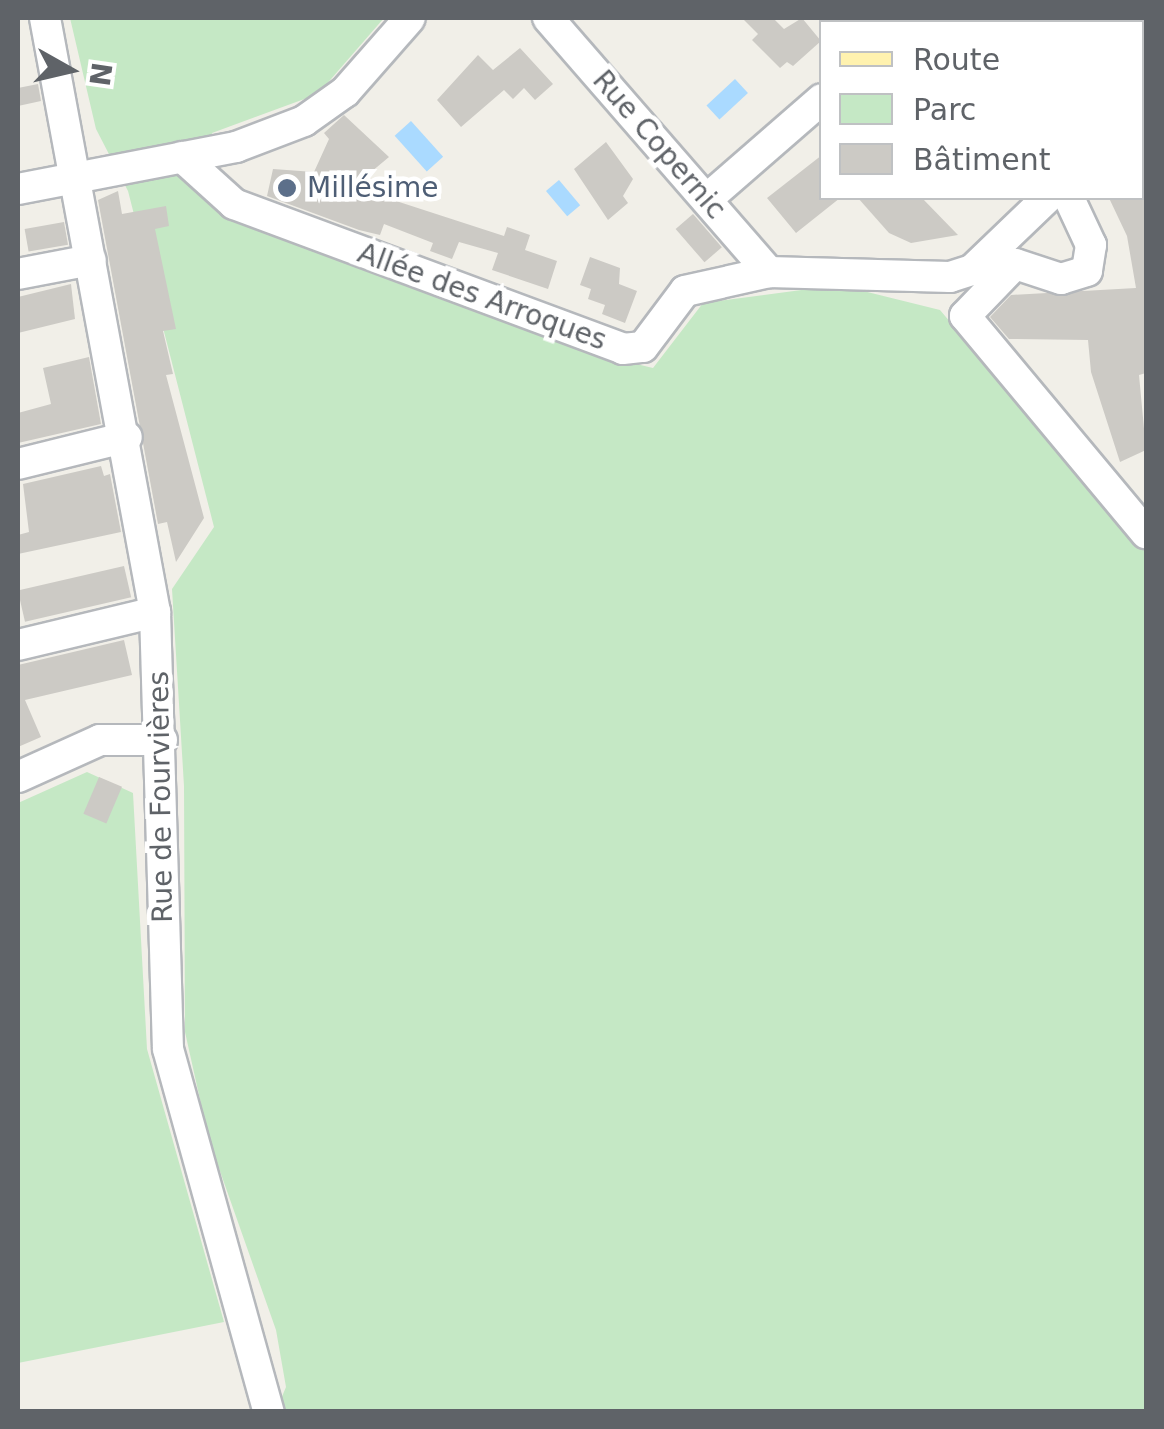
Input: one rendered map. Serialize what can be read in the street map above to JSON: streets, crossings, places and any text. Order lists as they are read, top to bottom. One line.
{"streets":{"street":["Rue Copernic","Allée des Arroques","Rue de Fourvières"]},"crossings":[["Rue Copernic","Allée des Arroques"]],"places":["Millésime"],"legend":["Route","Parc","Bâtiment"],"north":"right"}
